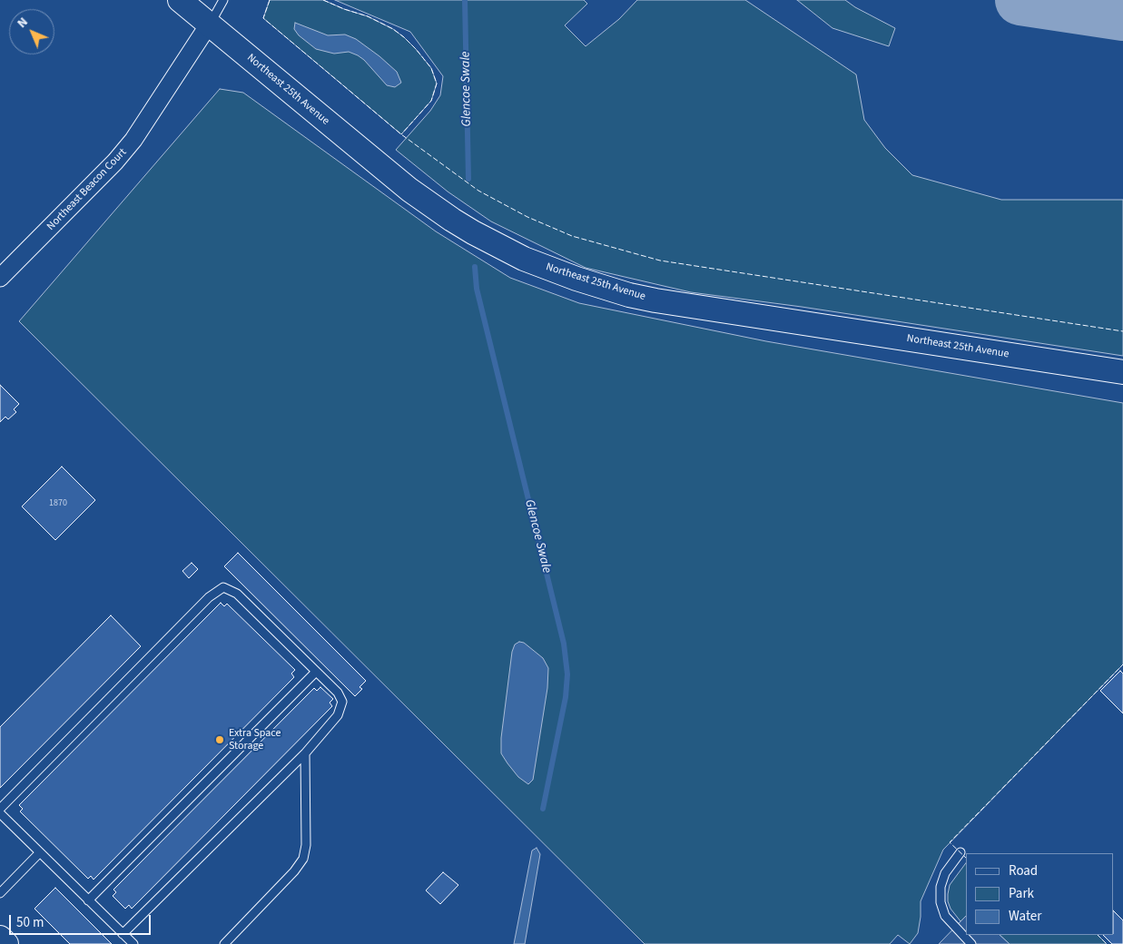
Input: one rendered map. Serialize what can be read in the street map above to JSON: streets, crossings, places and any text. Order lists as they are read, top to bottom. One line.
{"streets":{"main road":["Northeast 25th Avenue"],"street":["Northeast Beacon Court"]},"crossings":[["Northeast 25th Avenue","Northeast Beacon Court"]],"water":["Glencoe Swale"],"places":["Extra Space Storage"],"house_numbers":["1870"],"legend":["Road","Park","Water"],"scale_bar":"50 m","north":"top left"}
